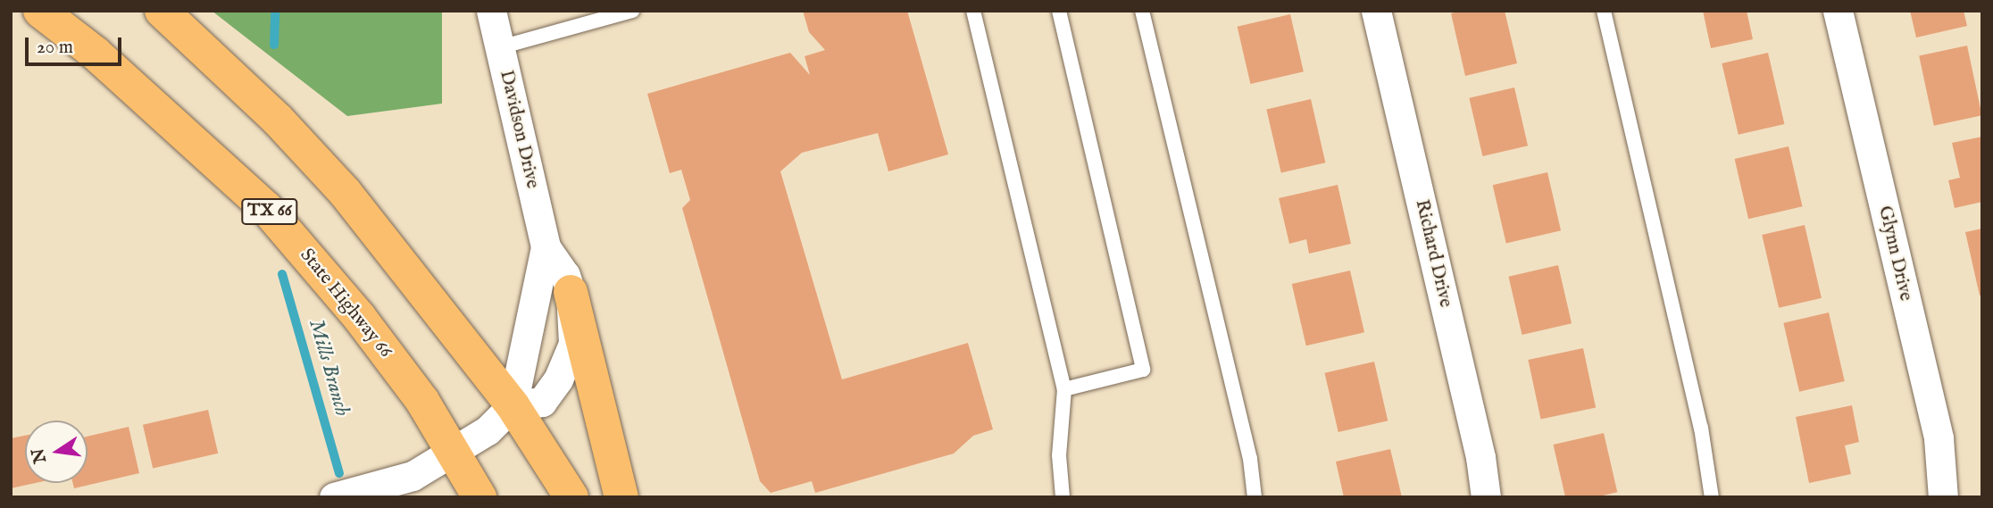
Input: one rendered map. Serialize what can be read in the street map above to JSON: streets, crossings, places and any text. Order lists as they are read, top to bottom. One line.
{"streets":{"main road":["TX 66","State Highway 66"],"street":["Davidson Drive","Richard Drive","Glynn Drive"]},"water":["Mills Branch"],"scale_bar":"20 m","north":"left"}
